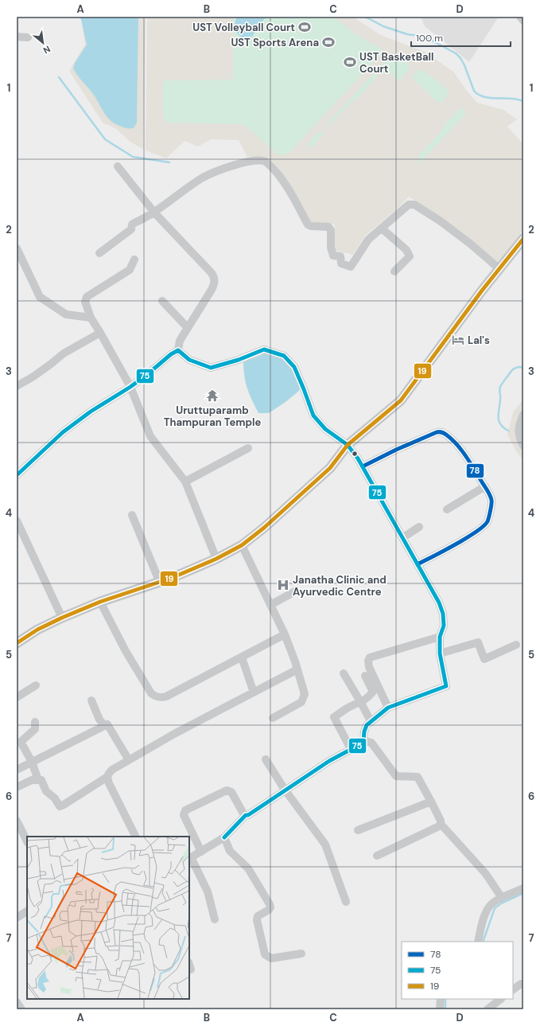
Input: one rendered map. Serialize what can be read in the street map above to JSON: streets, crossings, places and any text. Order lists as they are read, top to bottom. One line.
{"places":{"sports":["UST Volleyball Court","UST Sports Arena","UST BasketBall Court"],"hotel":["Lal's"],"temple":["Uruttuparamb Thampuran Temple"],"hospital":["Janatha Clinic and Ayurvedic Centre"]},"lines":["transit line 19","transit line 75","transit line 78"],"legend":["78","75","19"],"scale_bar":"100 m","north":"bottom right","grid":{"columns":["A","B","C","D"],"rows":["1","2","3","4","5","6","7"]}}
